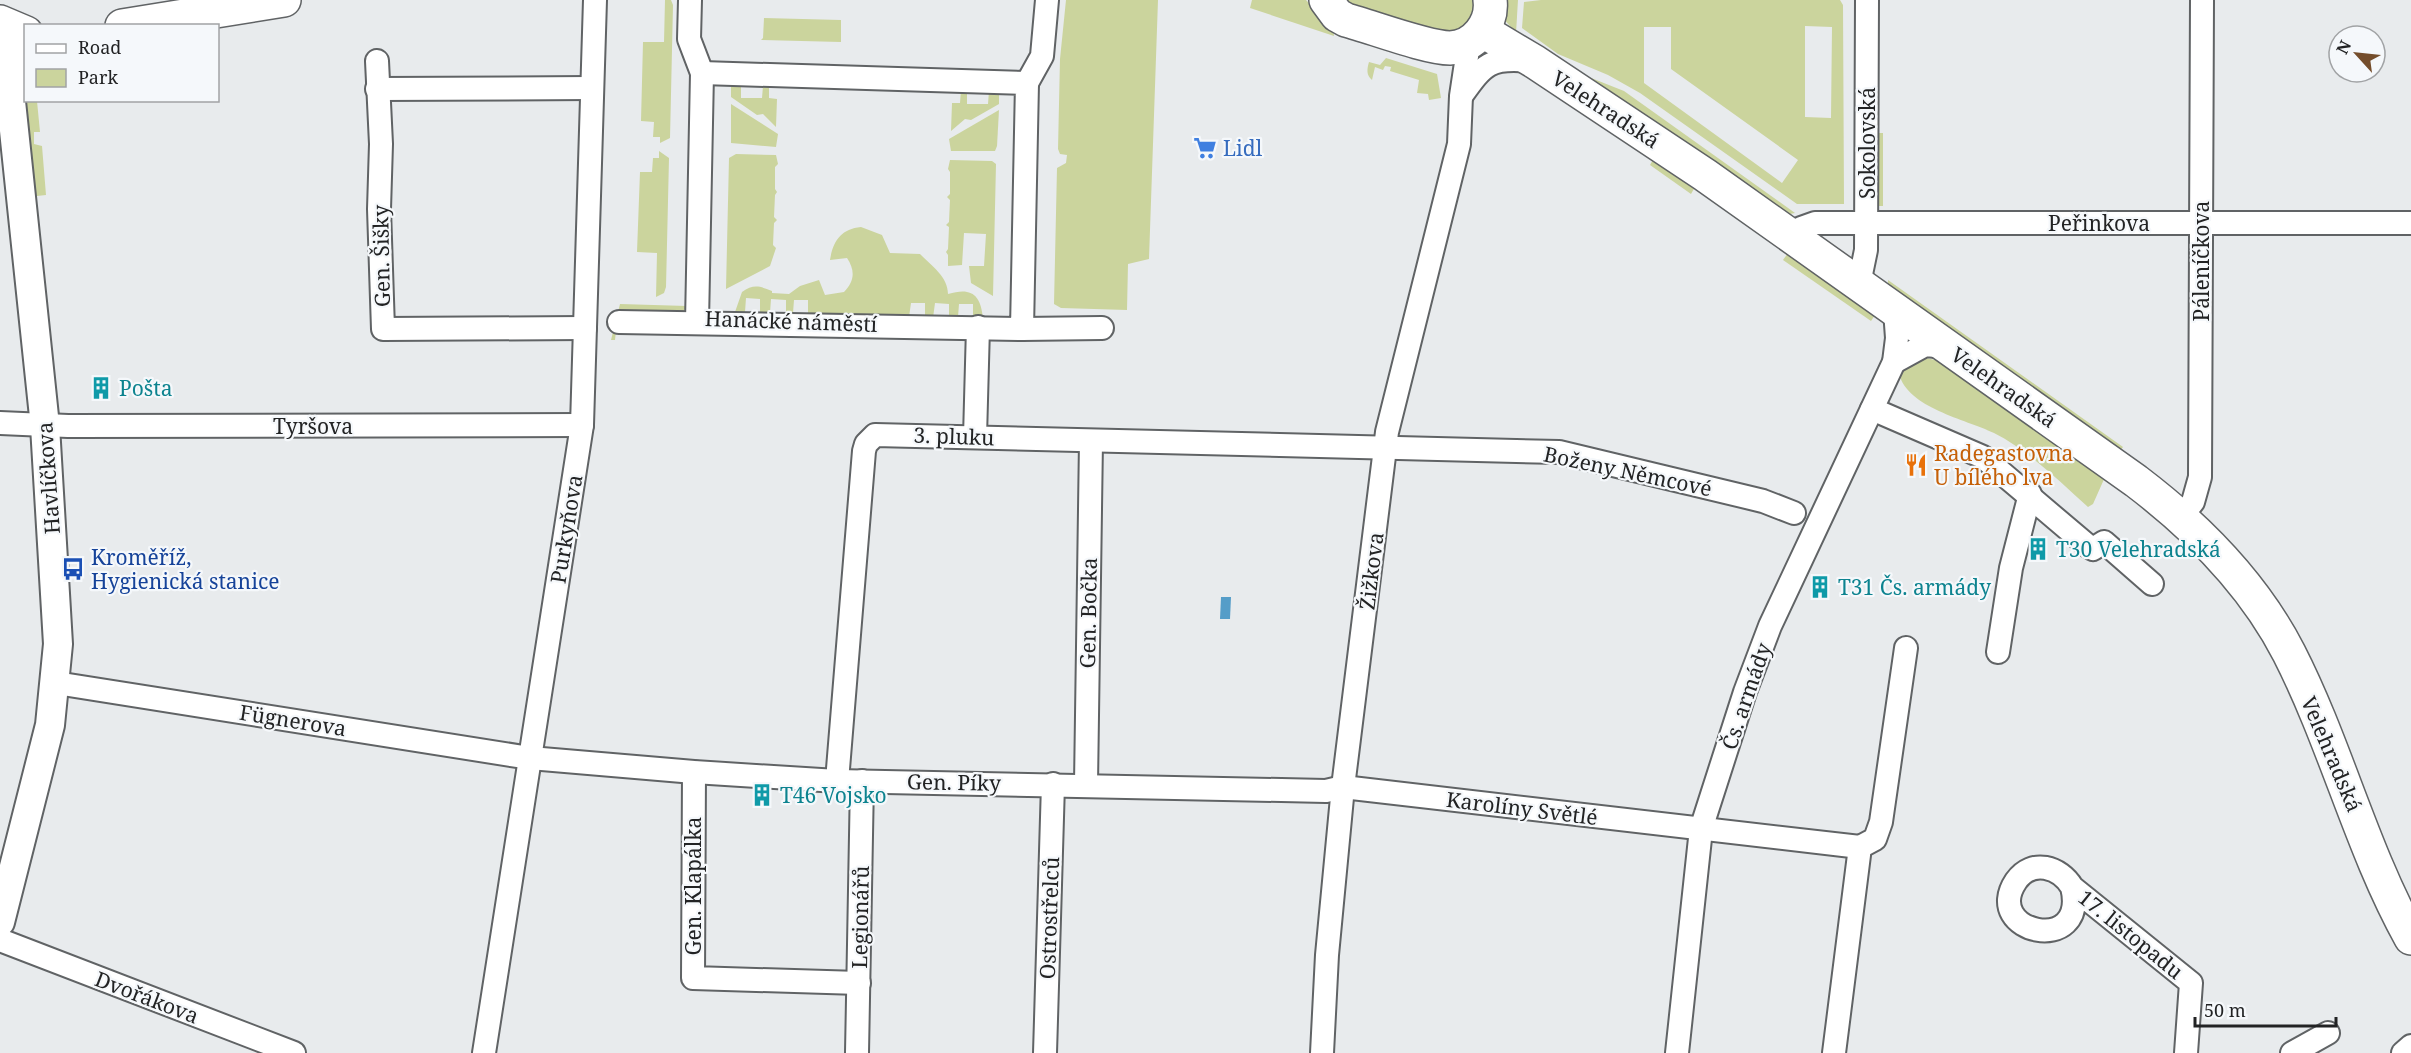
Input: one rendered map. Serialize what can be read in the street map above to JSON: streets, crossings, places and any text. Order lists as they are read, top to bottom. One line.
{"streets":{"main road":["Velehradská"],"street":["Sokolovská","Peřinkova","Gen. Šišky","Páleníčkova","Hanácké náměstí","Tyršova","3. pluku","Boženy Němcové","Havlíčkova","Purkyňova","Žižkova","Gen. Bočka","Čs. armády","Fügnerova","Gen. Píky","Karolíny Světlé","Gen. Klapálka","Legionářů","Ostrostřelců","17. listopadu","Dvořákova"]},"crossings":[["Velehradská","Sokolovská"],["Velehradská","Peřinkova"],["Velehradská","Páleníčkova"],["Velehradská","Žižkova"],["Sokolovská","Peřinkova"],["Peřinkova","Páleníčkova"],["Gen. Šišky","Purkyňova"],["Tyršova","Havlíčkova"],["Tyršova","Purkyňova"],["3. pluku","Boženy Němcové"],["3. pluku","Žižkova"],["3. pluku","Gen. Bočka"],["3. pluku","Gen. Píky"],["Boženy Němcové","Žižkova"],["Havlíčkova","Fügnerova"],["Purkyňova","Fügnerova"],["Purkyňova","Gen. Píky"],["Žižkova","Gen. Píky"],["Žižkova","Karolíny Světlé"],["Gen. Bočka","Gen. Píky"],["Čs. armády","Karolíny Světlé"],["Fügnerova","Gen. Píky"],["Gen. Píky","Karolíny Světlé"],["Gen. Píky","Gen. Klapálka"],["Gen. Píky","Legionářů"],["Gen. Píky","Ostrostřelců"],["Gen. Klapálka","Legionářů"]],"places":{"supermarket":["Lidl"],"building":["Pošta","T30 Velehradská","T31 Čs. armády","T46 Vojsko"],"restaurant":["Radegastovna U bílého lva"],"bus stop":["Kroměříž, Hygienická stanice"]},"legend":["Road","Park"],"scale_bar":"50 m","north":"top left"}
